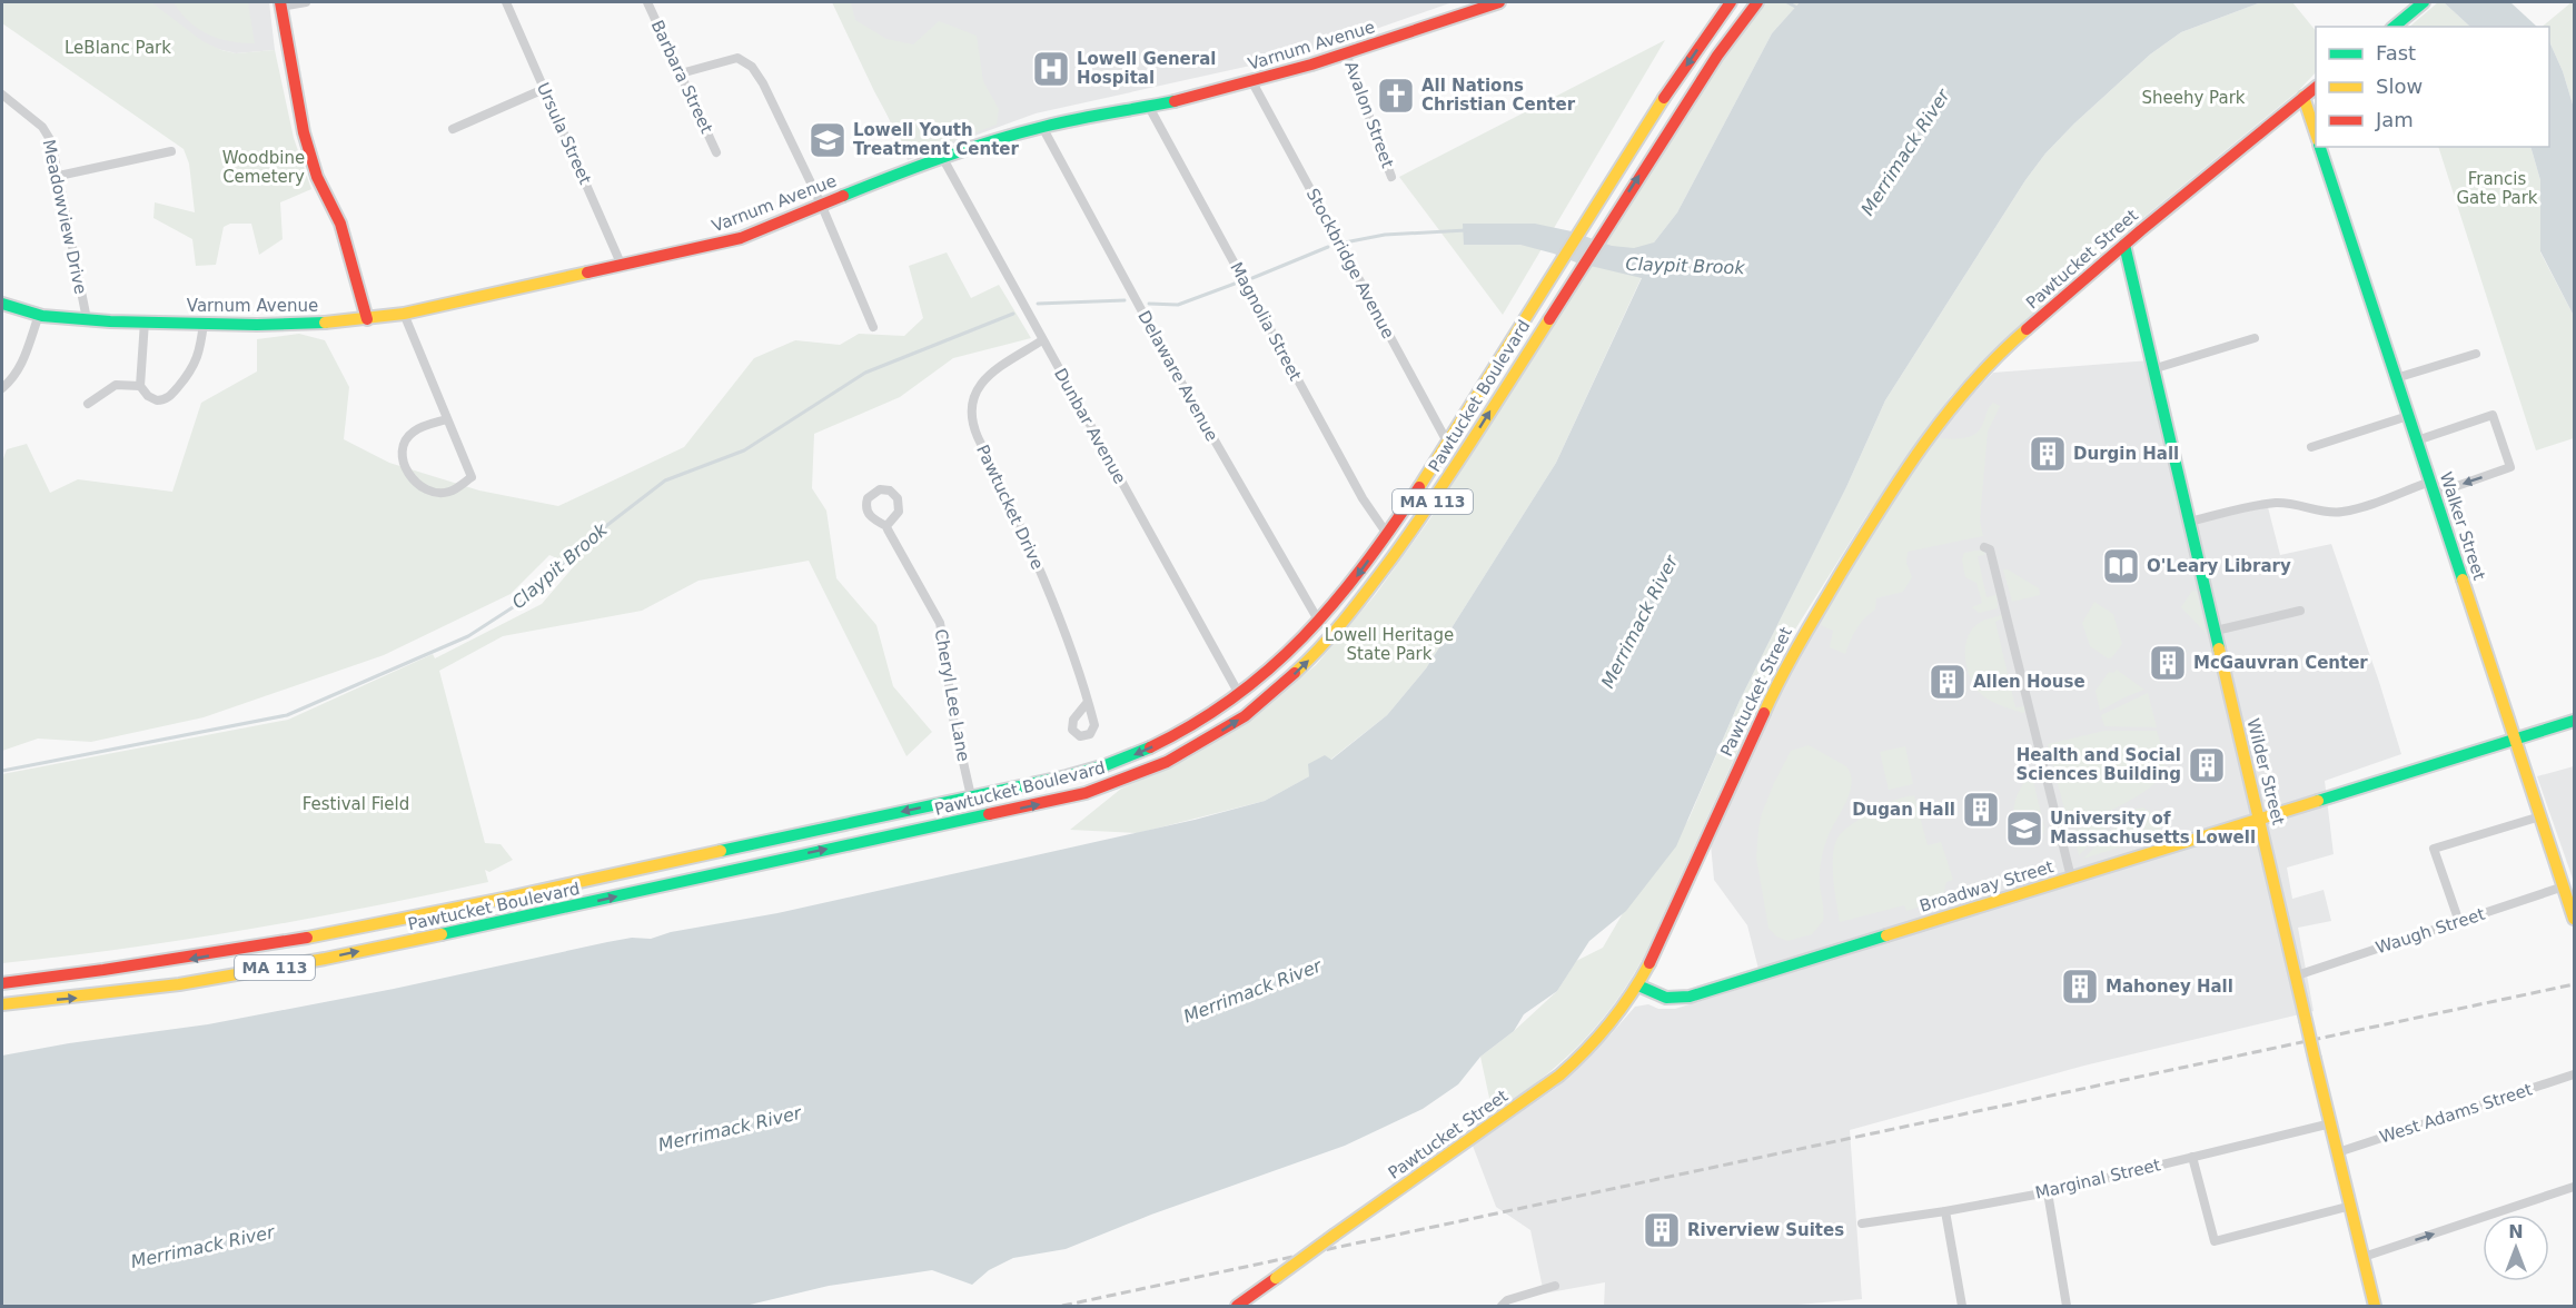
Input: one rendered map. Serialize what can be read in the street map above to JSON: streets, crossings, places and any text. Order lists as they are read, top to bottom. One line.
{"streets":{"main road":["Varnum Avenue","Pawtucket Street","Pawtucket Boulevard","MA 113","Walker Street","Wilder Street","Broadway Street"],"street":["Barbara Street","Avalon Street","Ursula Street","Meadowview Drive","Stockbridge Avenue","Magnolia Street","Delaware Avenue","Dunbar Avenue","Pawtucket Drive","Cheryl Lee Lane","Waugh Street","West Adams Street","Marginal Street"]},"crossings":[["Varnum Avenue","Avalon Street"],["Varnum Avenue","Ursula Street"],["Varnum Avenue","Meadowview Drive"],["Varnum Avenue","Stockbridge Avenue"],["Varnum Avenue","Magnolia Street"],["Varnum Avenue","Delaware Avenue"],["Varnum Avenue","Dunbar Avenue"],["Pawtucket Street","Wilder Street"],["Pawtucket Street","Broadway Street"],["Stockbridge Avenue","Pawtucket Boulevard"],["Magnolia Street","Pawtucket Boulevard"],["Delaware Avenue","Pawtucket Boulevard"],["Pawtucket Boulevard","Dunbar Avenue"],["Pawtucket Boulevard","Cheryl Lee Lane"],["Dunbar Avenue","Pawtucket Drive"],["Walker Street","Broadway Street"],["Walker Street","Waugh Street"],["Wilder Street","Broadway Street"],["Wilder Street","Waugh Street"],["Wilder Street","West Adams Street"],["Wilder Street","Marginal Street"]],"water":["Merrimack River","Claypit Brook"],"parks":["LeBlanc Park","Sheehy Park","Woodbine Cemetery","Francis Gate Park","Lowell Heritage State Park","Festival Field"],"places":{"hospital":["Lowell General Hospital"],"church":["All Nations Christian Center"],"school or university":["Lowell Youth Treatment Center","University of Massachusetts Lowell"],"building":["Durgin Hall","McGauvran Center","Allen House","Health and Social Sciences Building","Dugan Hall","Mahoney Hall","Riverview Suites"],"library":["O'Leary Library"]},"legend":["Fast","Slow","Jam"],"north":"top"}
